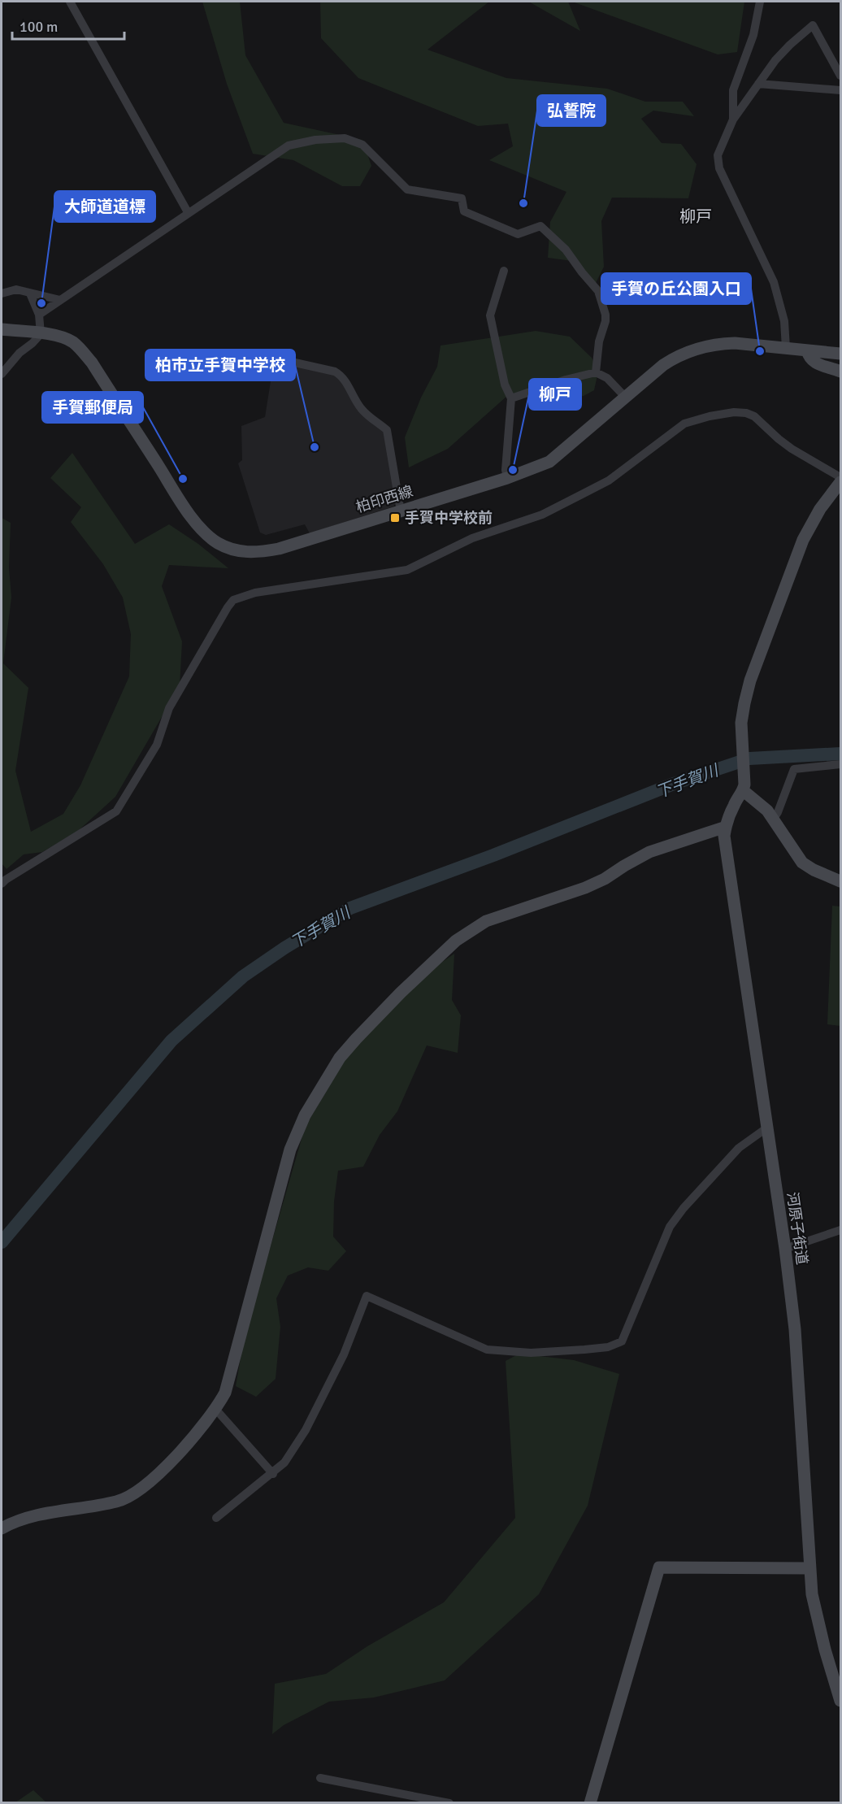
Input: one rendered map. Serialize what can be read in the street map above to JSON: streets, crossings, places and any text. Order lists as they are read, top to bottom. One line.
{"streets":{"street":["柏印西線","河原子街道"]},"districts":["柳戸"],"water":["下手賀川"],"places":{"other":["弘誓院","大師道道標","手賀の丘公園入口","柏市立手賀中学校","柳戸","手賀郵便局"],"transit":["手賀中学校前"]},"scale_bar":"100 m"}
